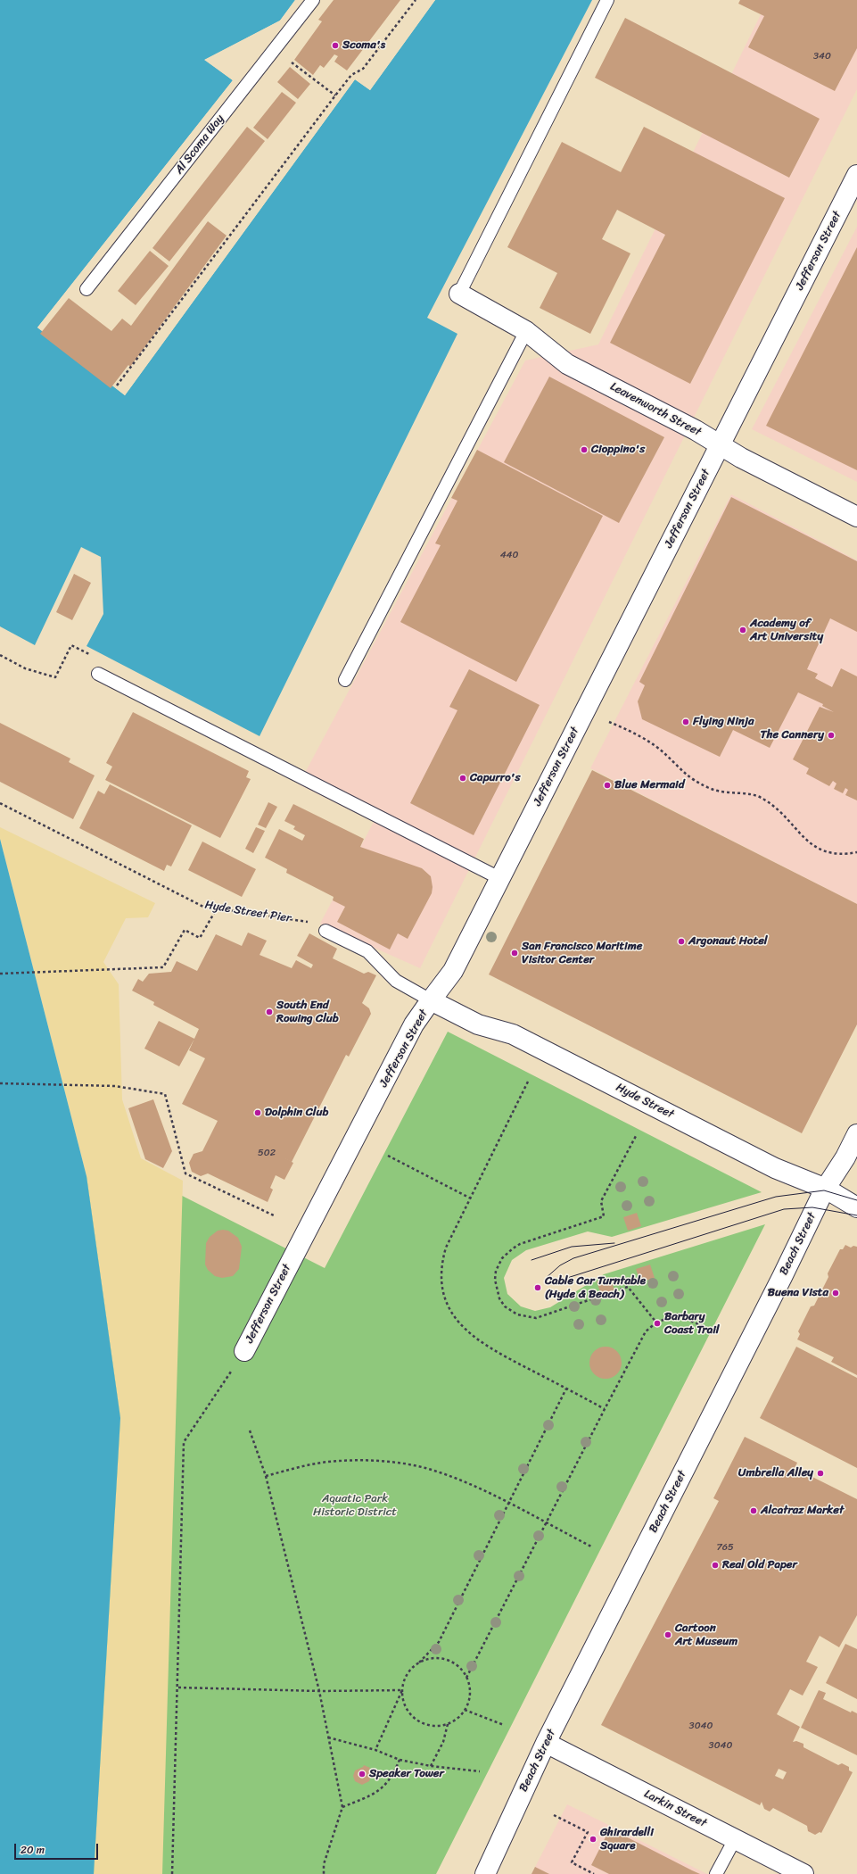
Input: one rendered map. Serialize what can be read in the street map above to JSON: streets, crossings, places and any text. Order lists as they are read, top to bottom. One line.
{"streets":{"street":["Jefferson Street","Leavenworth Street","Hyde Street","Beach Street","Larkin Street"],"lane":["Al Scoma Way"],"path":["Hyde Street Pier"]},"crossings":[["Jefferson Street","Leavenworth Street"],["Jefferson Street","Hyde Street"],["Hyde Street","Beach Street"],["Beach Street","Larkin Street"]],"parks":["Aquatic Park Historic District"],"places":["Scoma's","Cioppino's","Academy of Art University","Flying Ninja","The Cannery","Capurro's","Blue Mermaid","Argonaut Hotel","San Francisco Maritime Visitor Center","South End Rowing Club","Dolphin Club","Cable Car Turntable (Hyde & Beach)","Buena Vista","Barbary Coast Trail","Umbrella Alley","Alcatraz Market","Real Old Paper","Cartoon Art Museum","Speaker Tower","Ghirardelli Square"],"house_numbers":["340","440","502","765","3040","3040"],"scale_bar":"20 m"}
